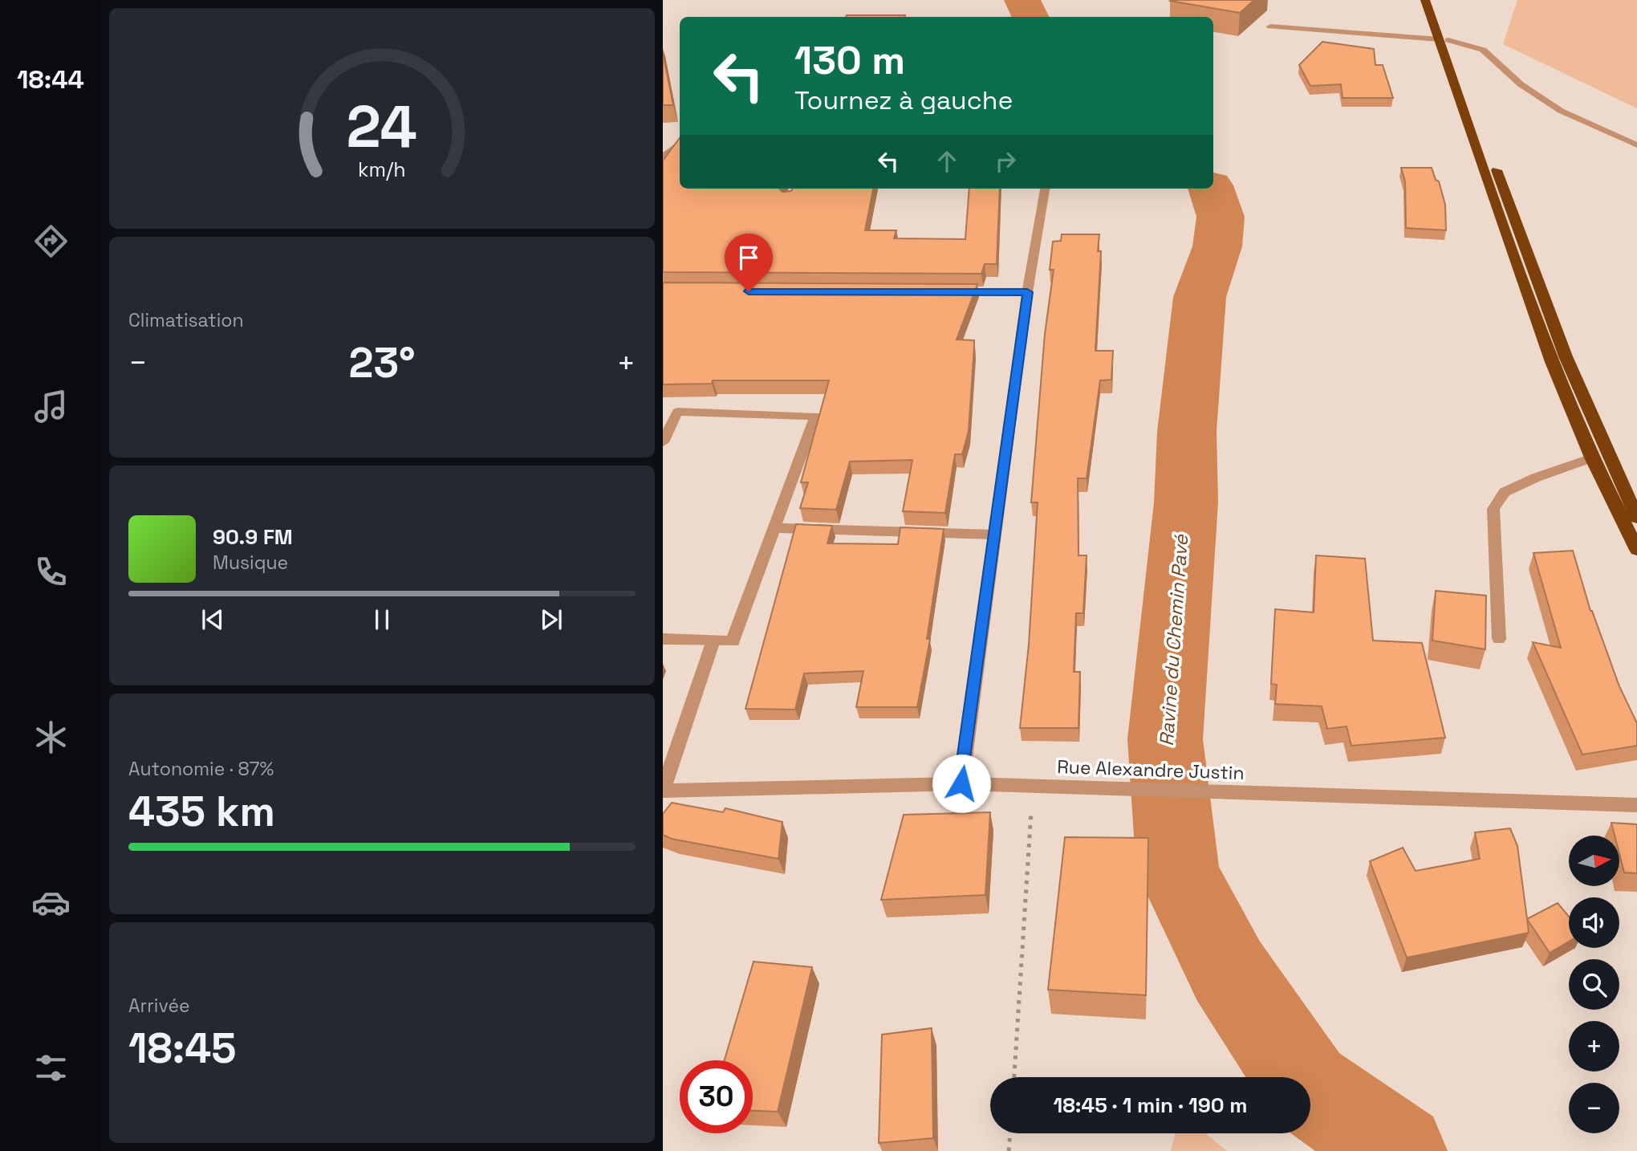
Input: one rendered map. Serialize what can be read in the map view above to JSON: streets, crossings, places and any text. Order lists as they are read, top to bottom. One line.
{"streets":{"street":["Rue Alexandre Justin"]},"water":["Ravine du Chemin Pavé"],"north":"right","page":{"tabs":"18:44","turn":["130 m","Tournez à gauche"],"tile":["Climatisation",["Autonomie · 87%","435 km"],["Arrivée","18:45"]],"heat":["−","23°","+"],"song":["90.9 FM","Musique"],"map_buttons":["+","−"],"limit":"30","trip":"18:45 · 1 min · 190 m","gauge":["24","km/h"]}}
